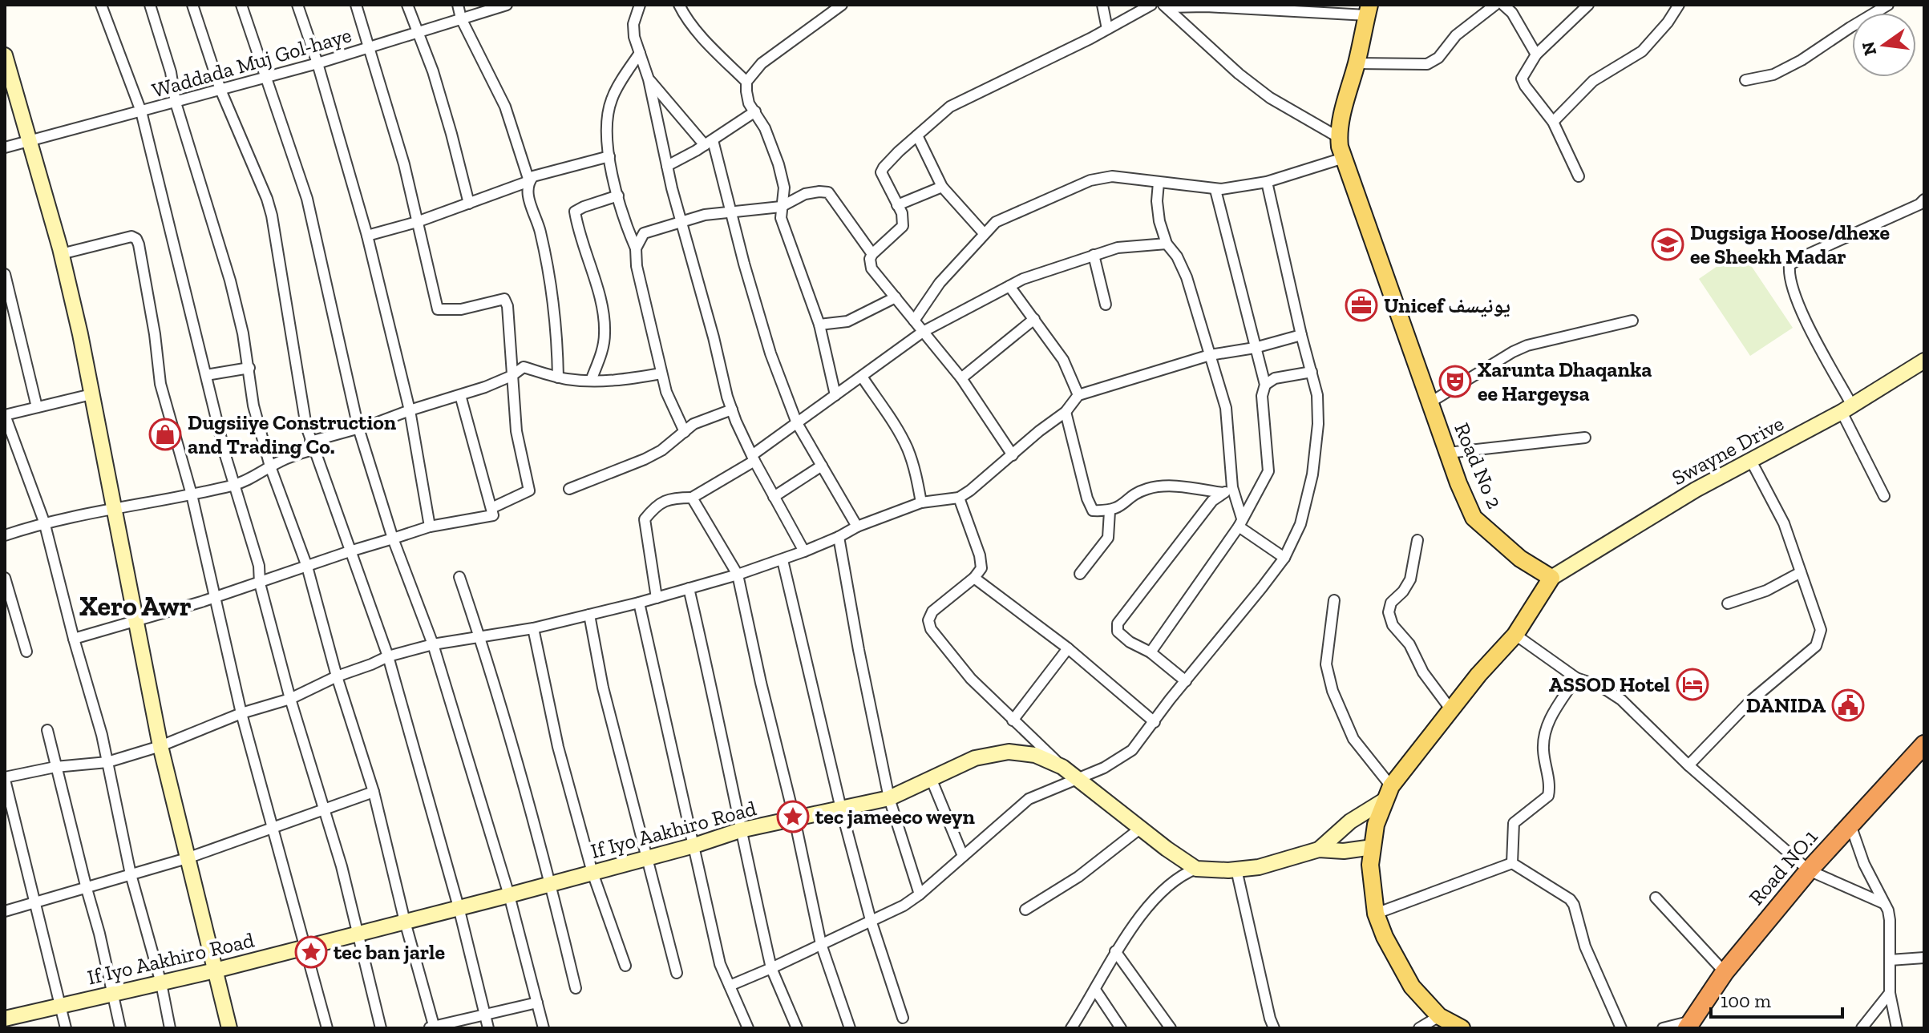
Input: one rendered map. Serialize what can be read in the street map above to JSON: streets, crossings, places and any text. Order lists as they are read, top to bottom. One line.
{"streets":{"highway":["Road NO.1"],"main road":["Road No 2"],"street":["Waddada Muj Gol-haye","Swayne Drive","If Iyo Aakhiro Road"]},"crossings":[["Swayne Drive","Road No 2"]],"districts":["Xero Awr"],"places":{"school or university":["Dugsiga Hoose/dhexe ee Sheekh Madar"],"office":["Unicef يونيسف"],"theatre":["Xarunta Dhaqanka ee Hargeysa"],"shop":["Dugsiiye Construction and Trading Co."],"hotel":["ASSOD Hotel"],"public building":["DANIDA"],"place":["tec jameeco weyn","tec ban jarle"]},"scale_bar":"100 m","north":"left"}
